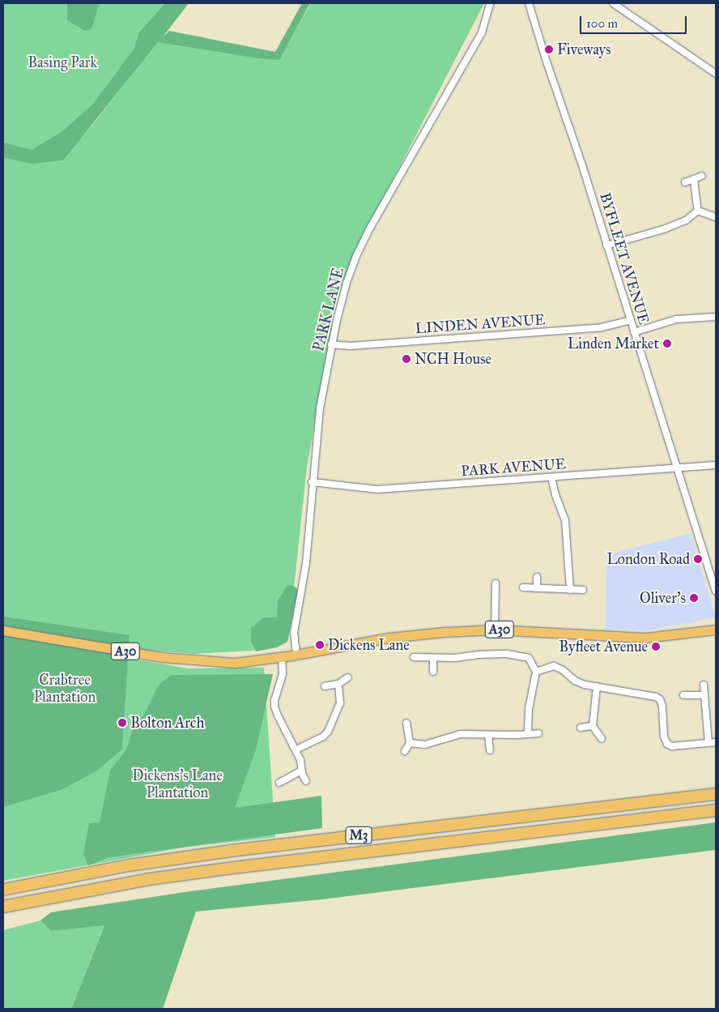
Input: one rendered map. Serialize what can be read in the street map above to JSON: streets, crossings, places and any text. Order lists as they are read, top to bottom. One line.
{"streets":{"highway":["M3"],"main road":["A30"],"street":["BYFLEET AVENUE","PARK LANE","LINDEN AVENUE","PARK AVENUE"]},"crossings":[["BYFLEET AVENUE","LINDEN AVENUE"],["BYFLEET AVENUE","PARK AVENUE"],["PARK LANE","LINDEN AVENUE"],["PARK LANE","PARK AVENUE"],["PARK LANE","A30"]],"parks":["Basing Park","Crabtree Plantation","Dickens's Lane Plantation"],"places":["Fiveways","Linden Market","NCH House","London Road","Oliver's","Dickens Lane","Byfleet Avenue","Bolton Arch"],"scale_bar":"100 m"}
